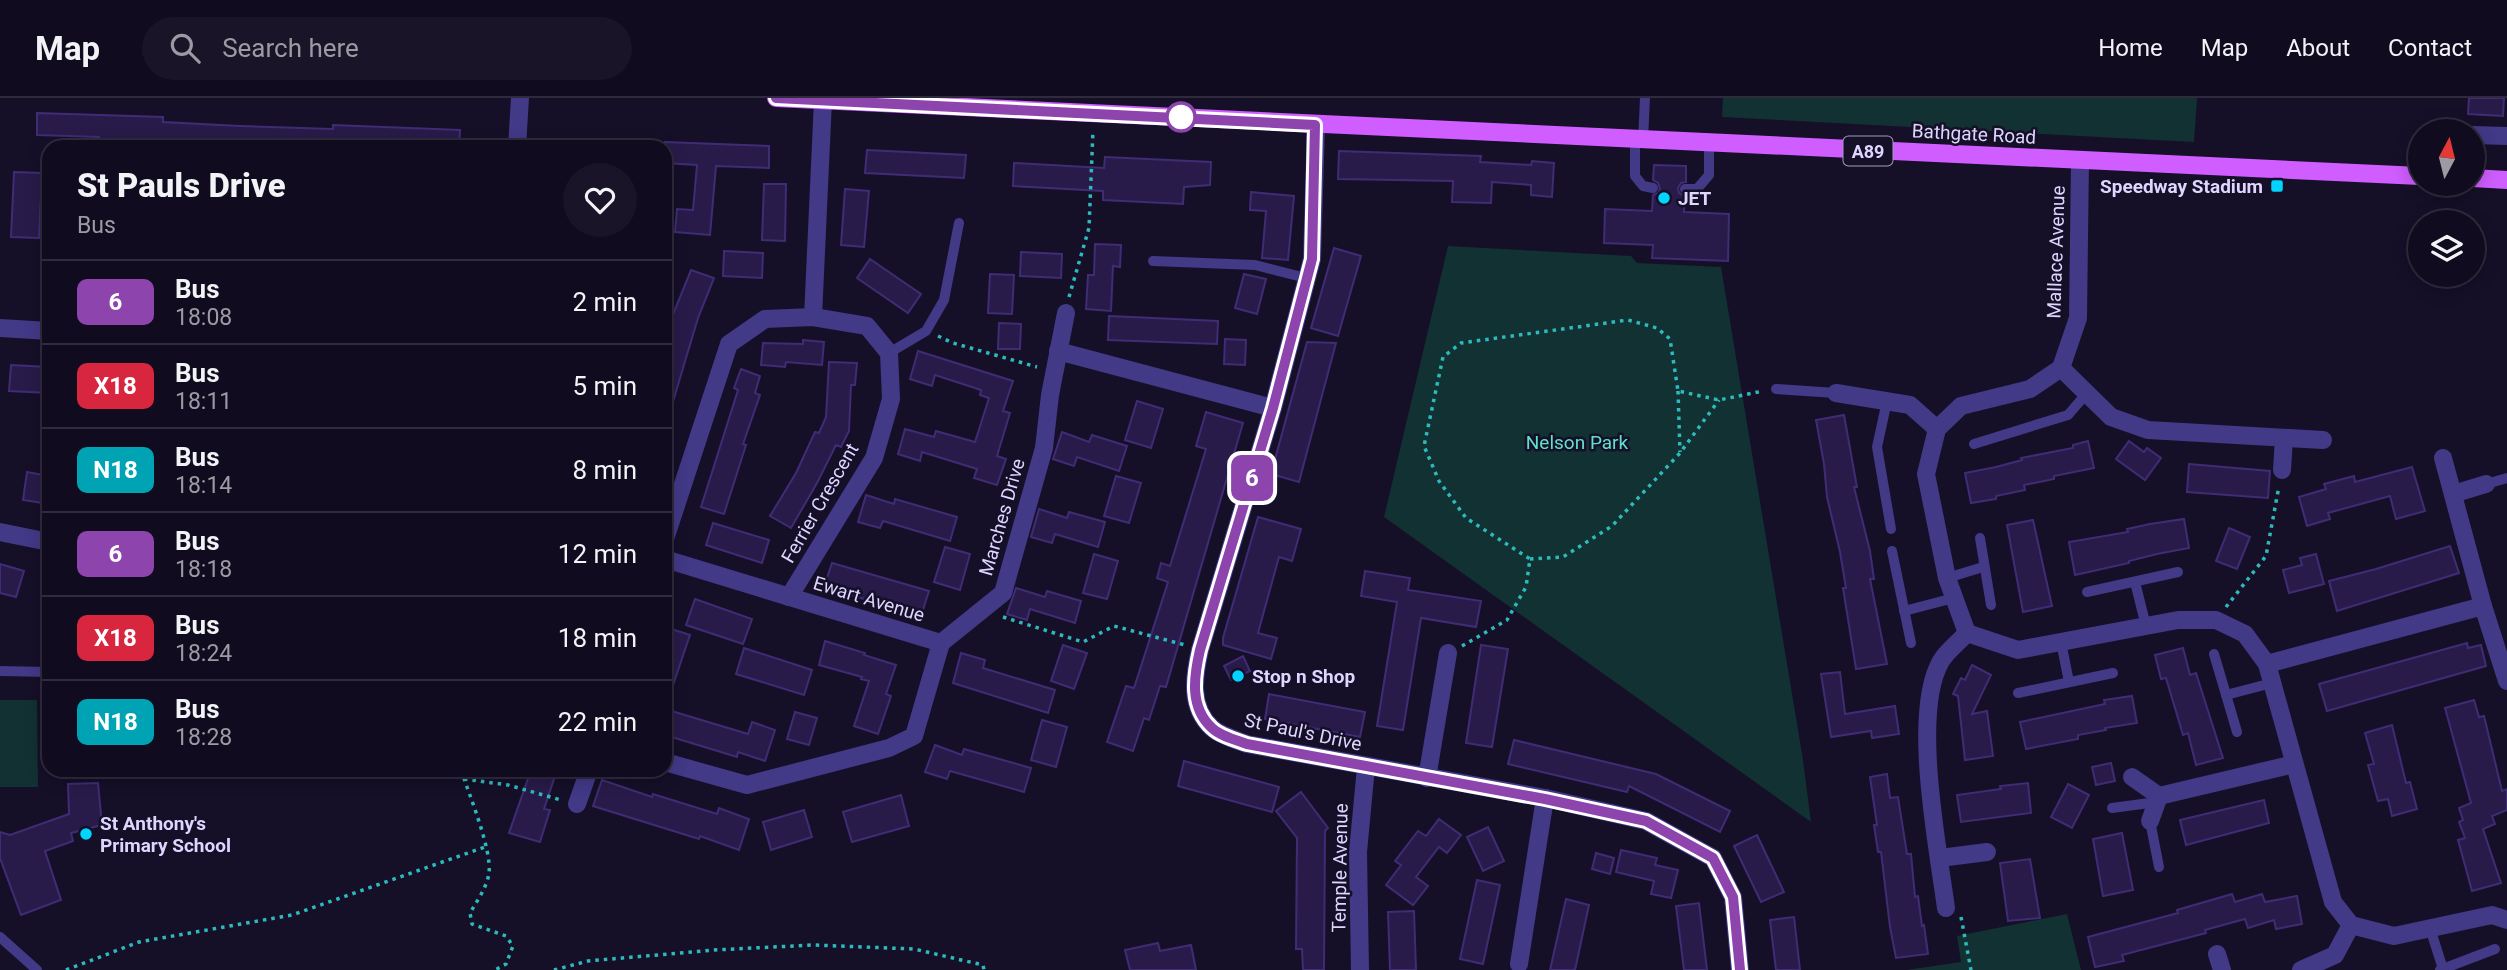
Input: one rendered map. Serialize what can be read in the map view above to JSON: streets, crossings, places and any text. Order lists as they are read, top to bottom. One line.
{"streets":{"main road":["Bathgate Road","A89"],"street":["Mallace Avenue","Ferrier Crescent","Marches Drive","Ewart Avenue","St Paul's Drive","Temple Avenue"]},"crossings":[["Bathgate Road","A89"],["Bathgate Road","Mallace Avenue"],["Bathgate Road","St Paul's Drive"],["A89","St Paul's Drive"],["Ferrier Crescent","Ewart Avenue"],["Marches Drive","Ewart Avenue"],["St Paul's Drive","Temple Avenue"]],"parks":["Nelson Park"],"places":{"transit":["Speedway Stadium"],"other":["JET","Stop n Shop","St Anthony's Primary School"]},"lines":["bus line 6"],"north":"top","page":{"header":"Map","search":"Search here","nav":["Home","Map","About","Contact"],"on_map":"6","heading":["St Pauls Drive","Bus"],"list":[{"mark":"6","name":"Bus","note":"18:08","value":"2 min"},{"mark":"X18","name":"Bus","note":"18:11","value":"5 min"},{"mark":"N18","name":"Bus","note":"18:14","value":"8 min"},{"mark":"6","name":"Bus","note":"18:18","value":"12 min"},{"mark":"X18","name":"Bus","note":"18:24","value":"18 min"},{"mark":"N18","name":"Bus","note":"18:28","value":"22 min"}]}}
